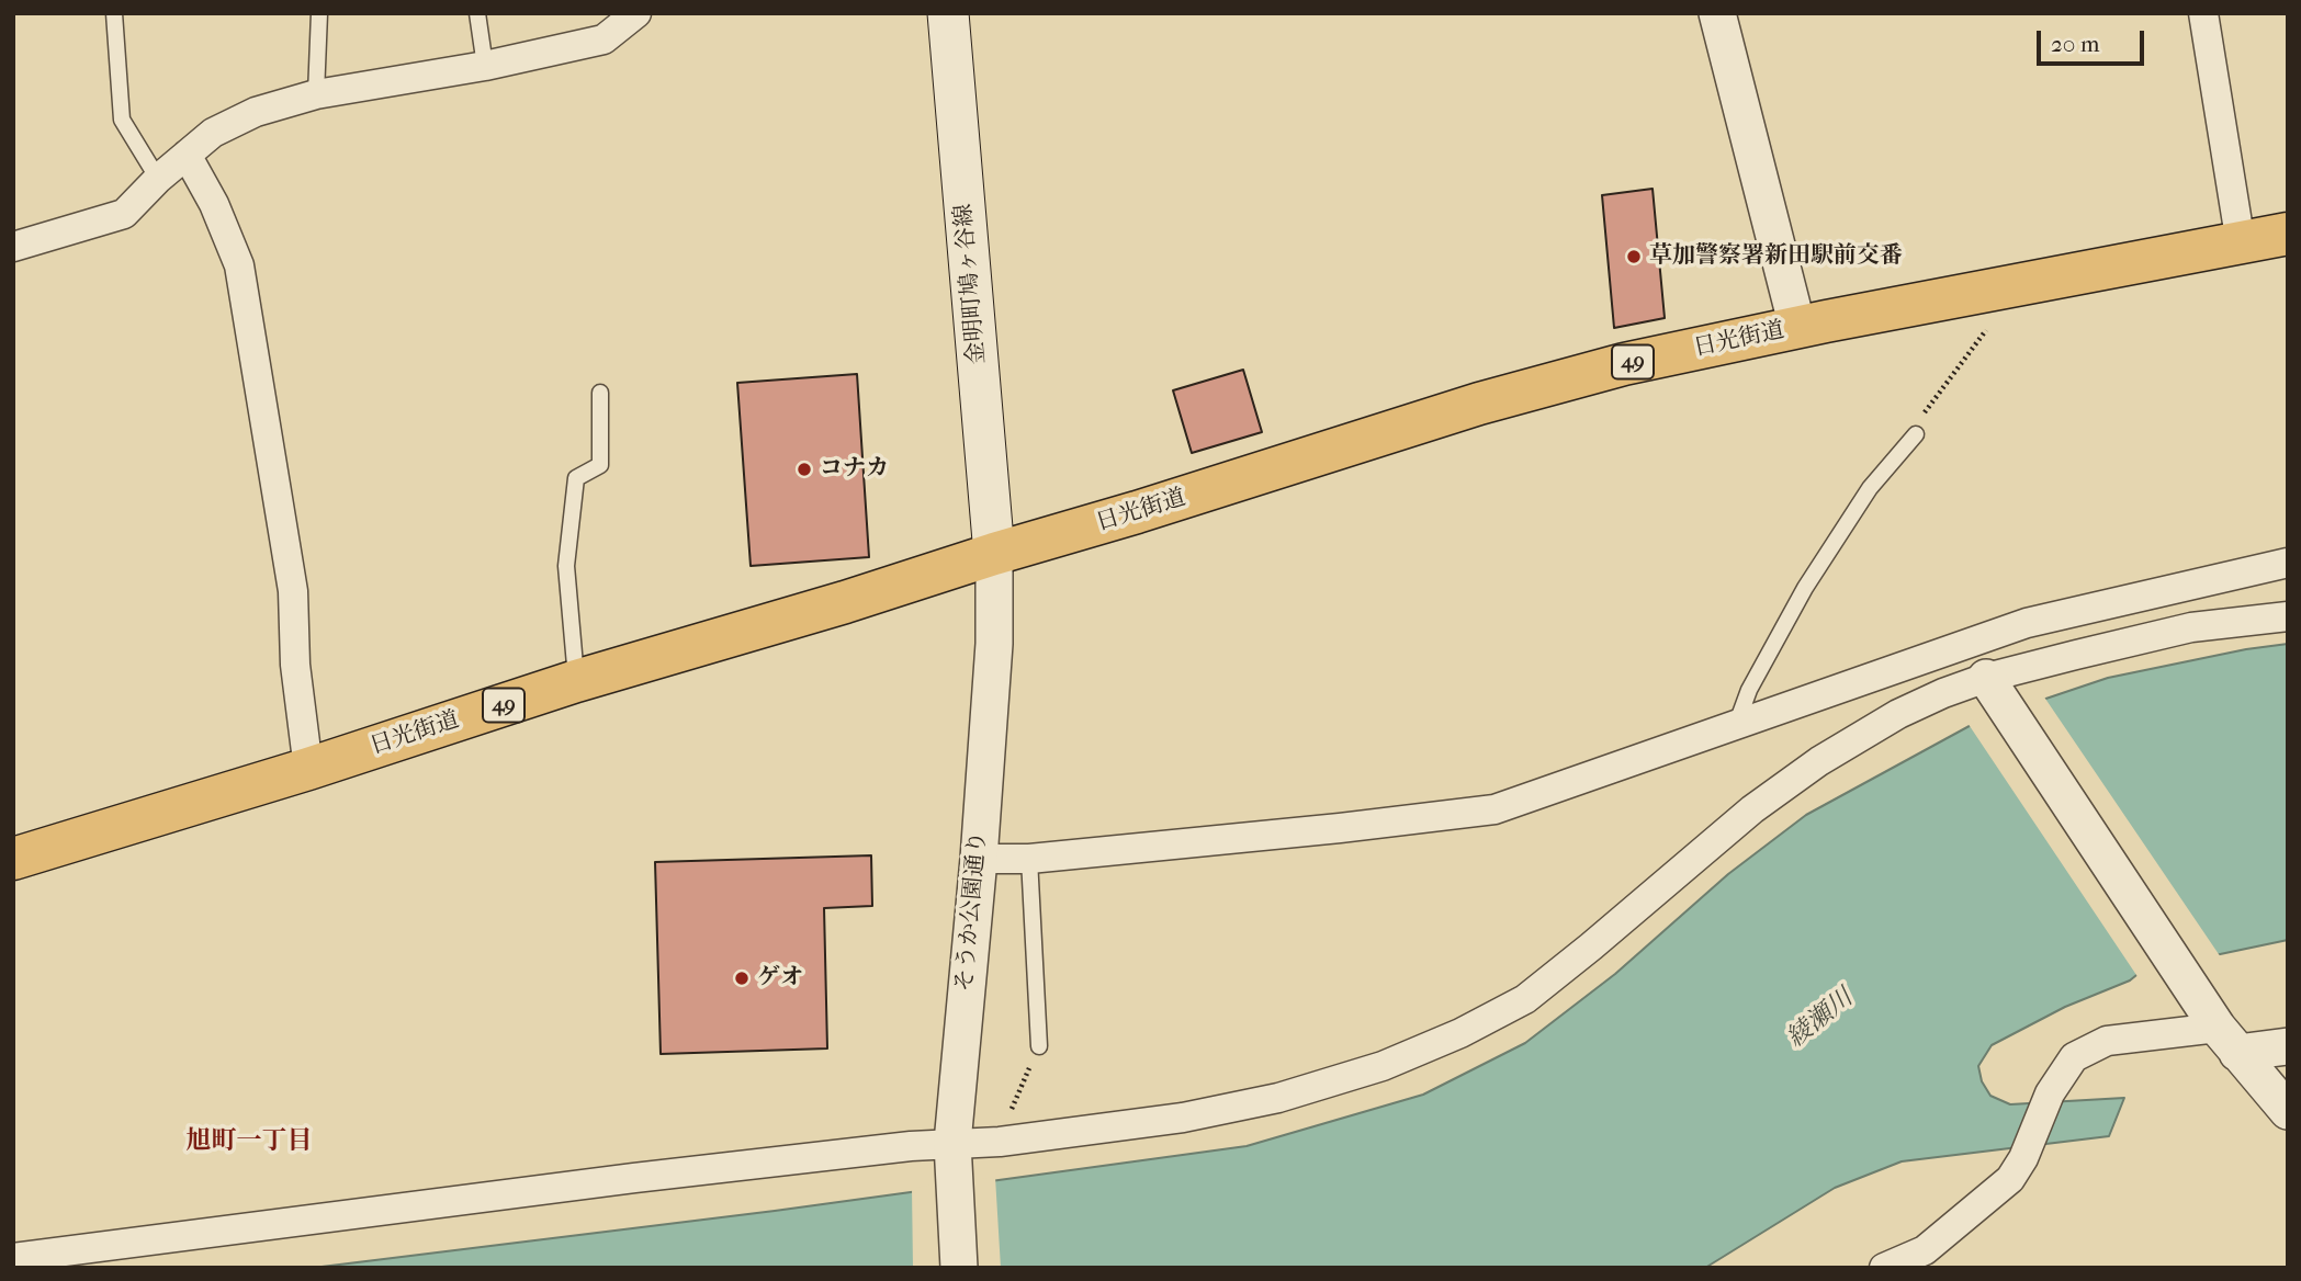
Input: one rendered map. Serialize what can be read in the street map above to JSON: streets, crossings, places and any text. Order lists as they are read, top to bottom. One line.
{"streets":{"main road":["金明町鳩ヶ谷線","日光街道","49"],"street":["そうか公園通り"]},"crossings":[["金明町鳩ヶ谷線","日光街道"],["金明町鳩ヶ谷線","そうか公園通り"],["日光街道","そうか公園通り"]],"districts":["旭町一丁目"],"water":["綾瀬川"],"places":["草加警察署新田駅前交番","コナカ","ゲオ"],"scale_bar":"20 m"}
